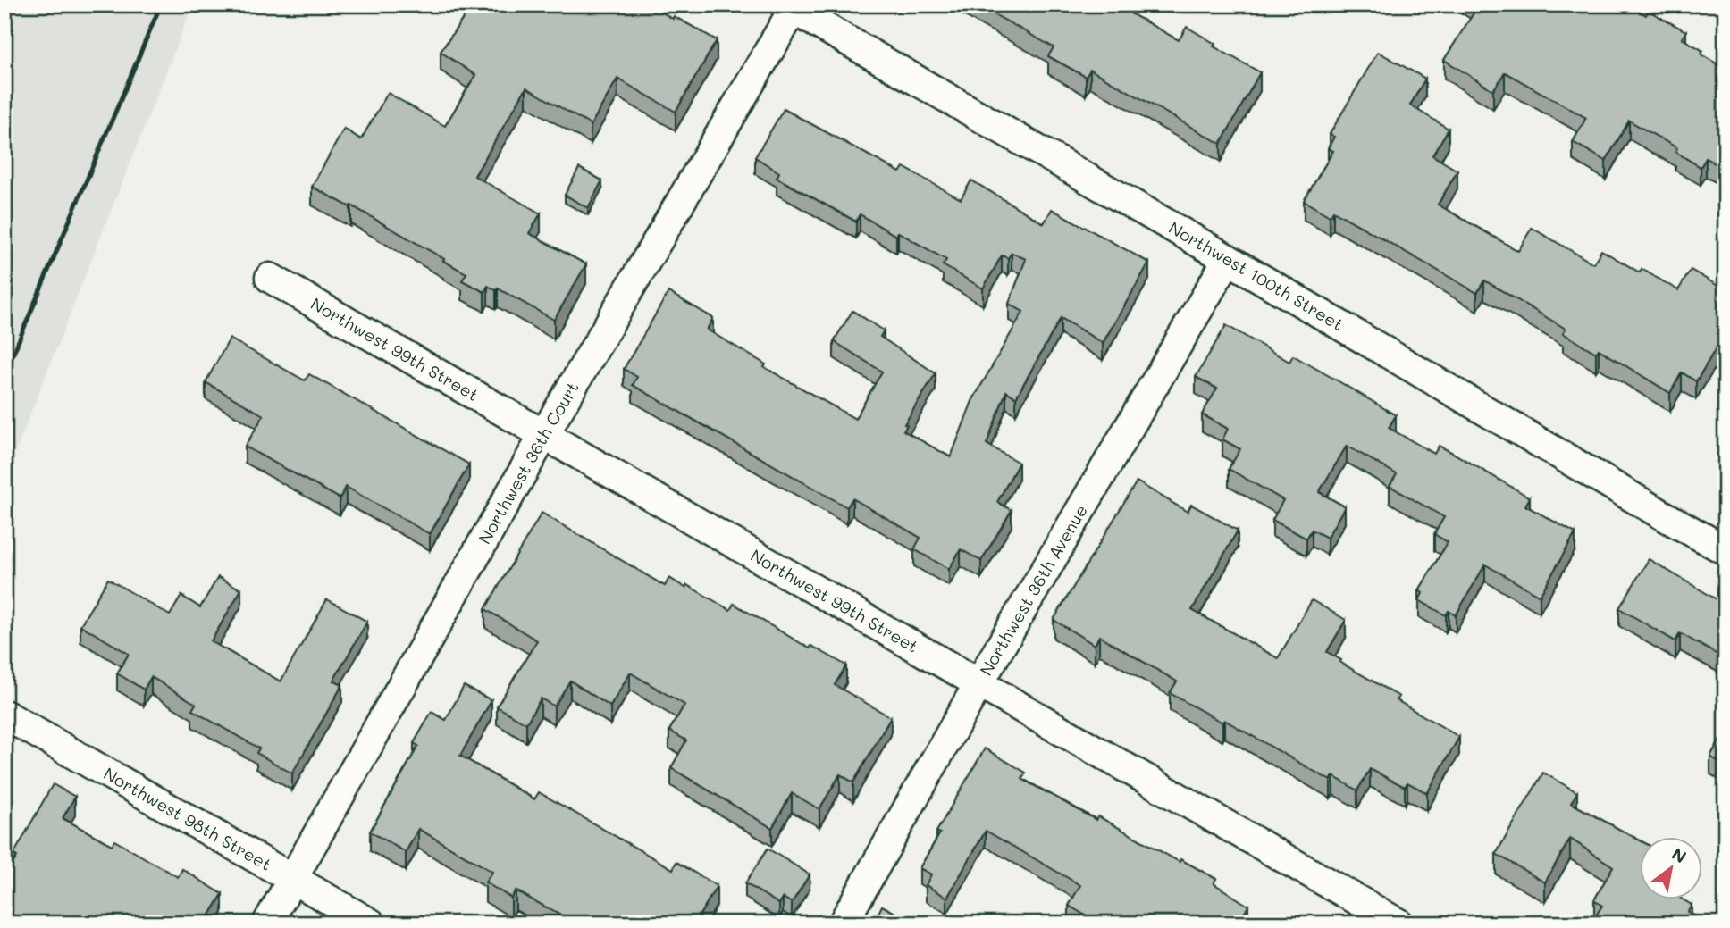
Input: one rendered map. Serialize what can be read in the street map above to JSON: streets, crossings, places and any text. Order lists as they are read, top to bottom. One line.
{"streets":{"street":["Northwest 100th Street","Northwest 99th Street","Northwest 36th Court","Northwest 36th Avenue","Northwest 98th Street"]},"crossings":[["Northwest 100th Street","Northwest 36th Court"],["Northwest 100th Street","Northwest 36th Avenue"],["Northwest 99th Street","Northwest 36th Court"],["Northwest 99th Street","Northwest 36th Avenue"],["Northwest 36th Court","Northwest 98th Street"]],"north":"top right"}
